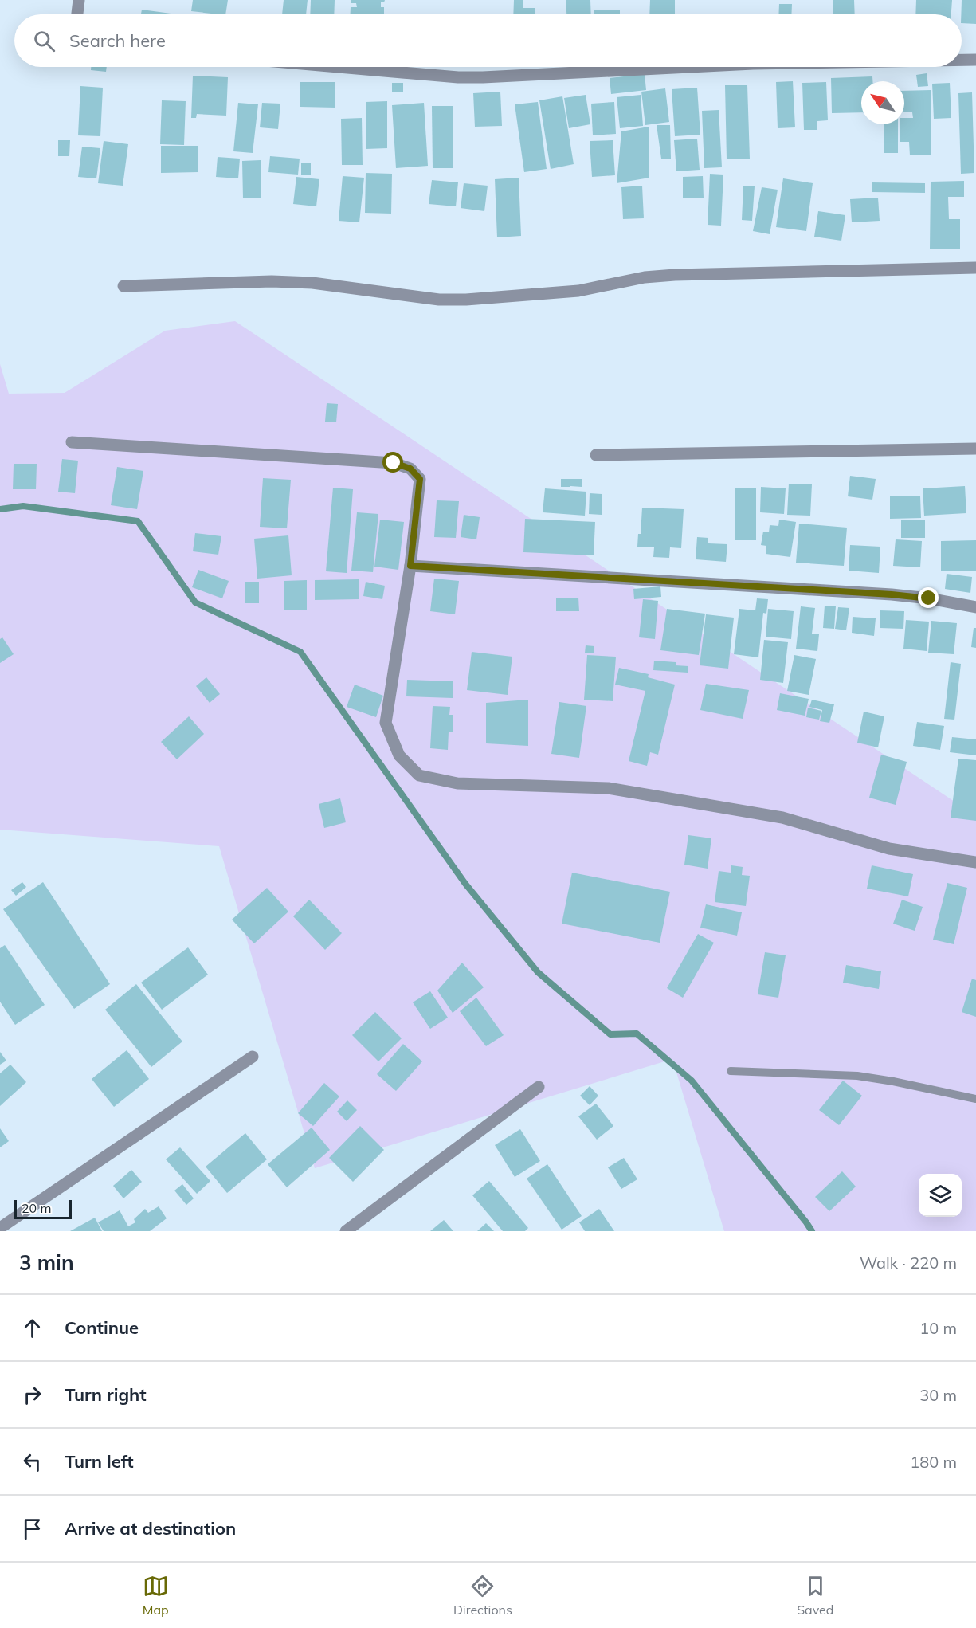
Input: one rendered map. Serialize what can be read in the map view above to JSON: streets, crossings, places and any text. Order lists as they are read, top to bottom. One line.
{"scale_bar":"20 m","north":"top left","page":{"search":"Search here","scale":"20 m","heading":["3 min","Walk · 220 m"],"list":[["Continue","10 m"],["Turn right","30 m"],["Turn left","180 m"],"Arrive at destination"],"nav":["Map","Directions","Saved"]}}
